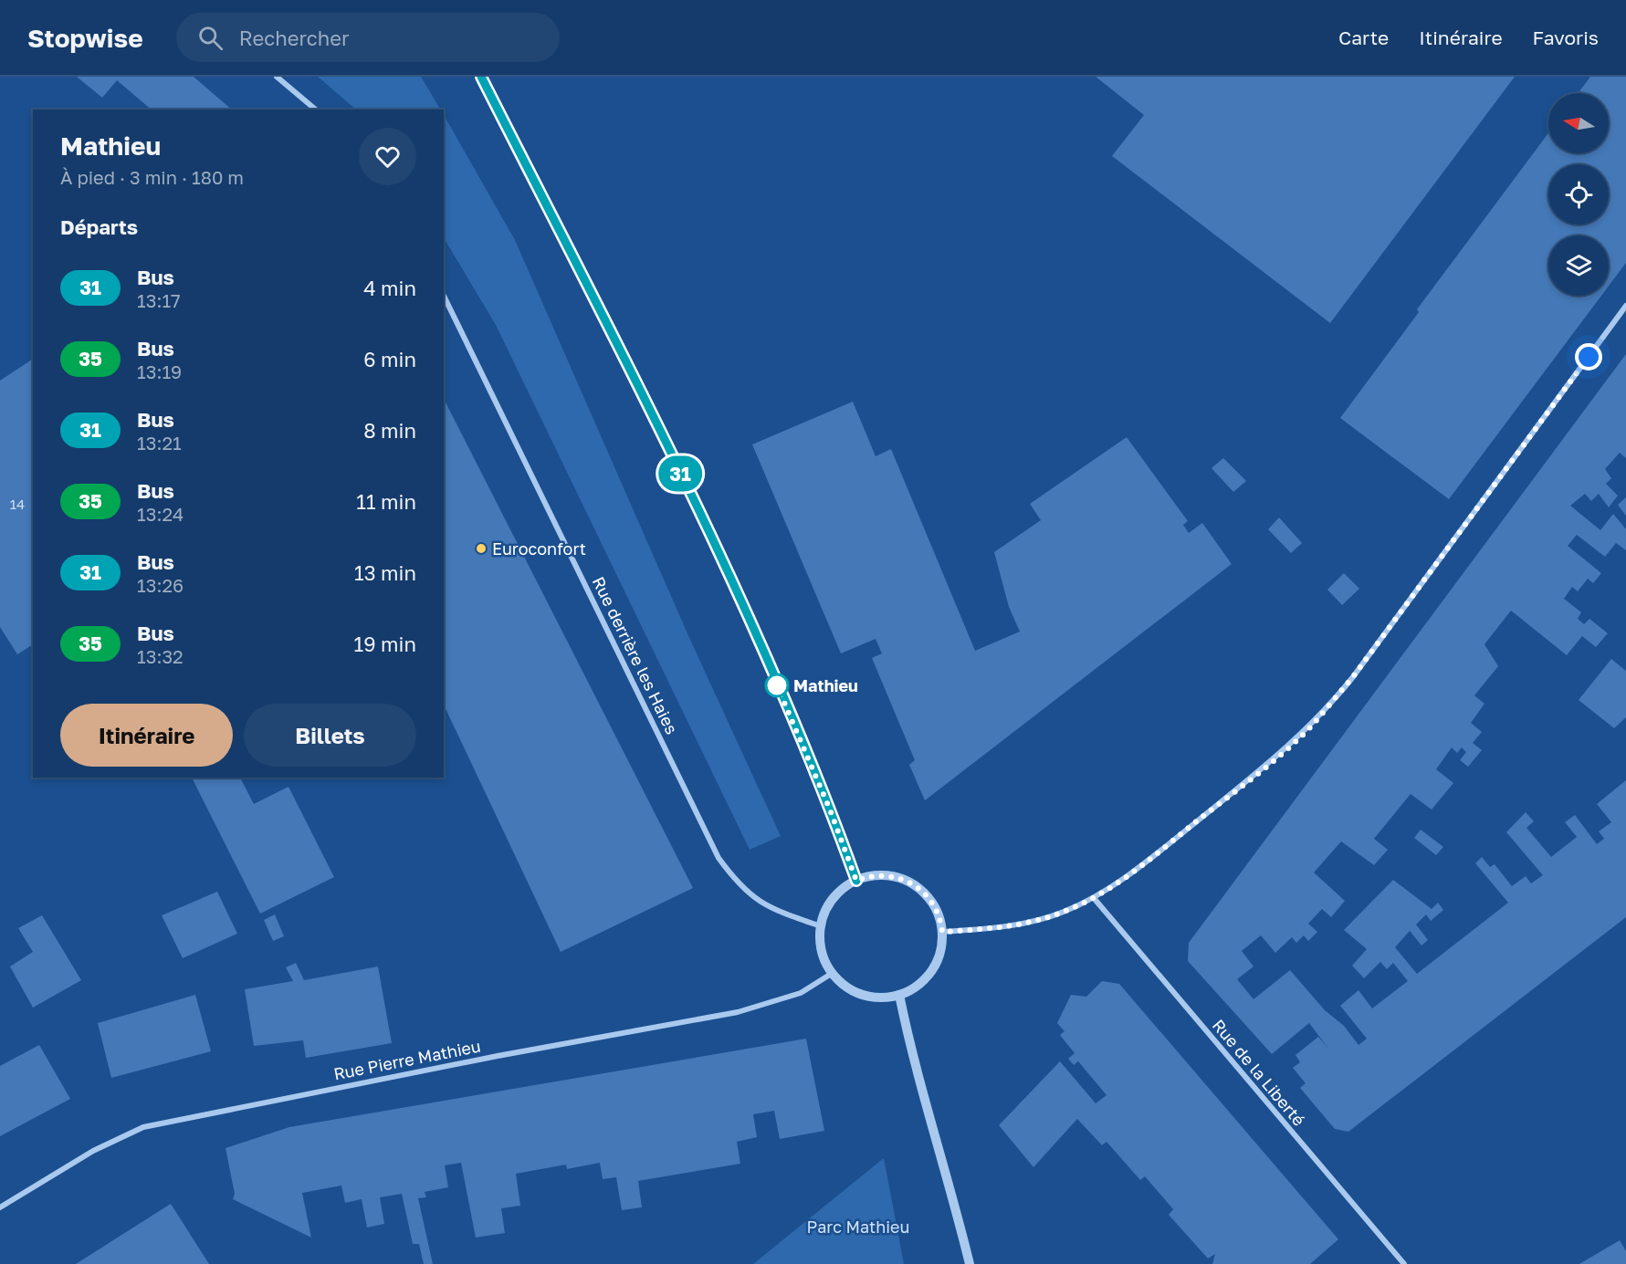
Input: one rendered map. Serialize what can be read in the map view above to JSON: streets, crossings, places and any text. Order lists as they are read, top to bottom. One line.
{"streets":{"street":["Rue derrière les Haies","Rue Pierre Mathieu","Rue de la Liberté"]},"crossings":[["Rue derrière les Haies","Rue Pierre Mathieu"]],"parks":["Parc Mathieu"],"places":["Euroconfort","Mathieu"],"lines":["bus line 31"],"house_numbers":["14"],"north":"left","page":{"header":"Stopwise","search":"Rechercher","nav":["Carte","Itinéraire","Favoris"],"on_map":"31","heading":[["Mathieu","À pied · 3 min · 180 m"],"Départs"],"list":[{"mark":"31","name":"Bus","note":"13:17","value":"4 min"},{"mark":"35","name":"Bus","note":"13:19","value":"6 min"},{"mark":"31","name":"Bus","note":"13:21","value":"8 min"},{"mark":"35","name":"Bus","note":"13:24","value":"11 min"},{"mark":"31","name":"Bus","note":"13:26","value":"13 min"},{"mark":"35","name":"Bus","note":"13:32","value":"19 min"}],"buttons":["Itinéraire","Billets"]}}
